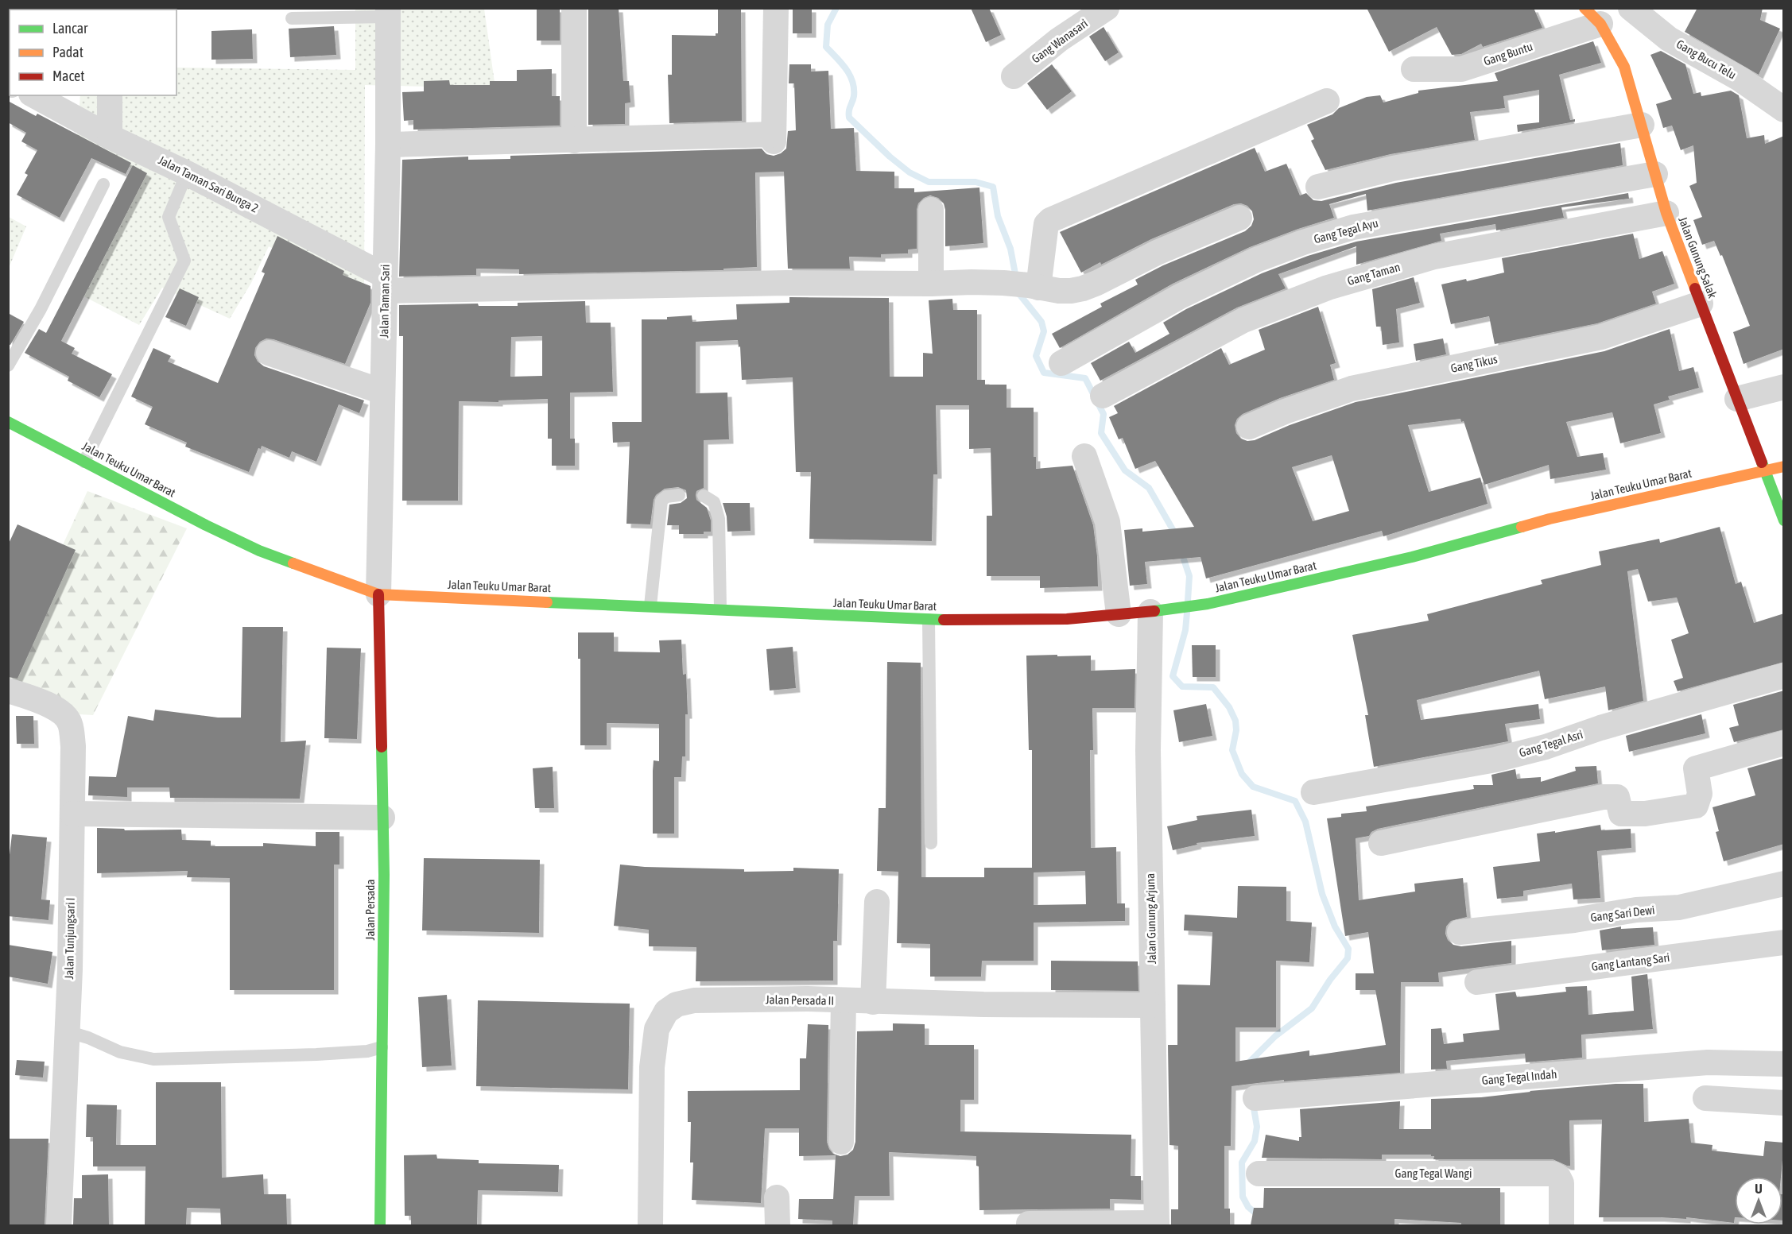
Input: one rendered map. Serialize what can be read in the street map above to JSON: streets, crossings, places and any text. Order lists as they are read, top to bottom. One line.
{"streets":{"main road":["Jalan Gunung Salak","Jalan Teuku Umar Barat","Jalan Persada"],"street":["Gang Wanasari","Gang Buntu","Gang Bucu Telu","Jalan Taman Sari Bunga 2","Gang Tegal Ayu","Gang Taman","Jalan Taman Sari","Gang Tikus","Gang Tegal Asri","Gang Sari Dewi","Jalan Gunung Arjuna","Jalan Tunjungsari I","Gang Lantang Sari","Jalan Persada II","Gang Tegal Indah","Gang Tegal Wangi"]},"crossings":[["Gang Buntu","Jalan Gunung Salak"],["Jalan Taman Sari Bunga 2","Jalan Taman Sari"],["Gang Tegal Ayu","Jalan Gunung Salak"],["Jalan Gunung Salak","Gang Taman"],["Jalan Gunung Salak","Gang Tikus"],["Jalan Gunung Salak","Jalan Teuku Umar Barat"],["Jalan Taman Sari","Jalan Teuku Umar Barat"],["Jalan Taman Sari","Jalan Persada"],["Jalan Teuku Umar Barat","Jalan Persada"],["Jalan Teuku Umar Barat","Jalan Gunung Arjuna"],["Jalan Gunung Arjuna","Jalan Persada II"]],"legend":["Lancar","Padat","Macet"],"north":"top"}
